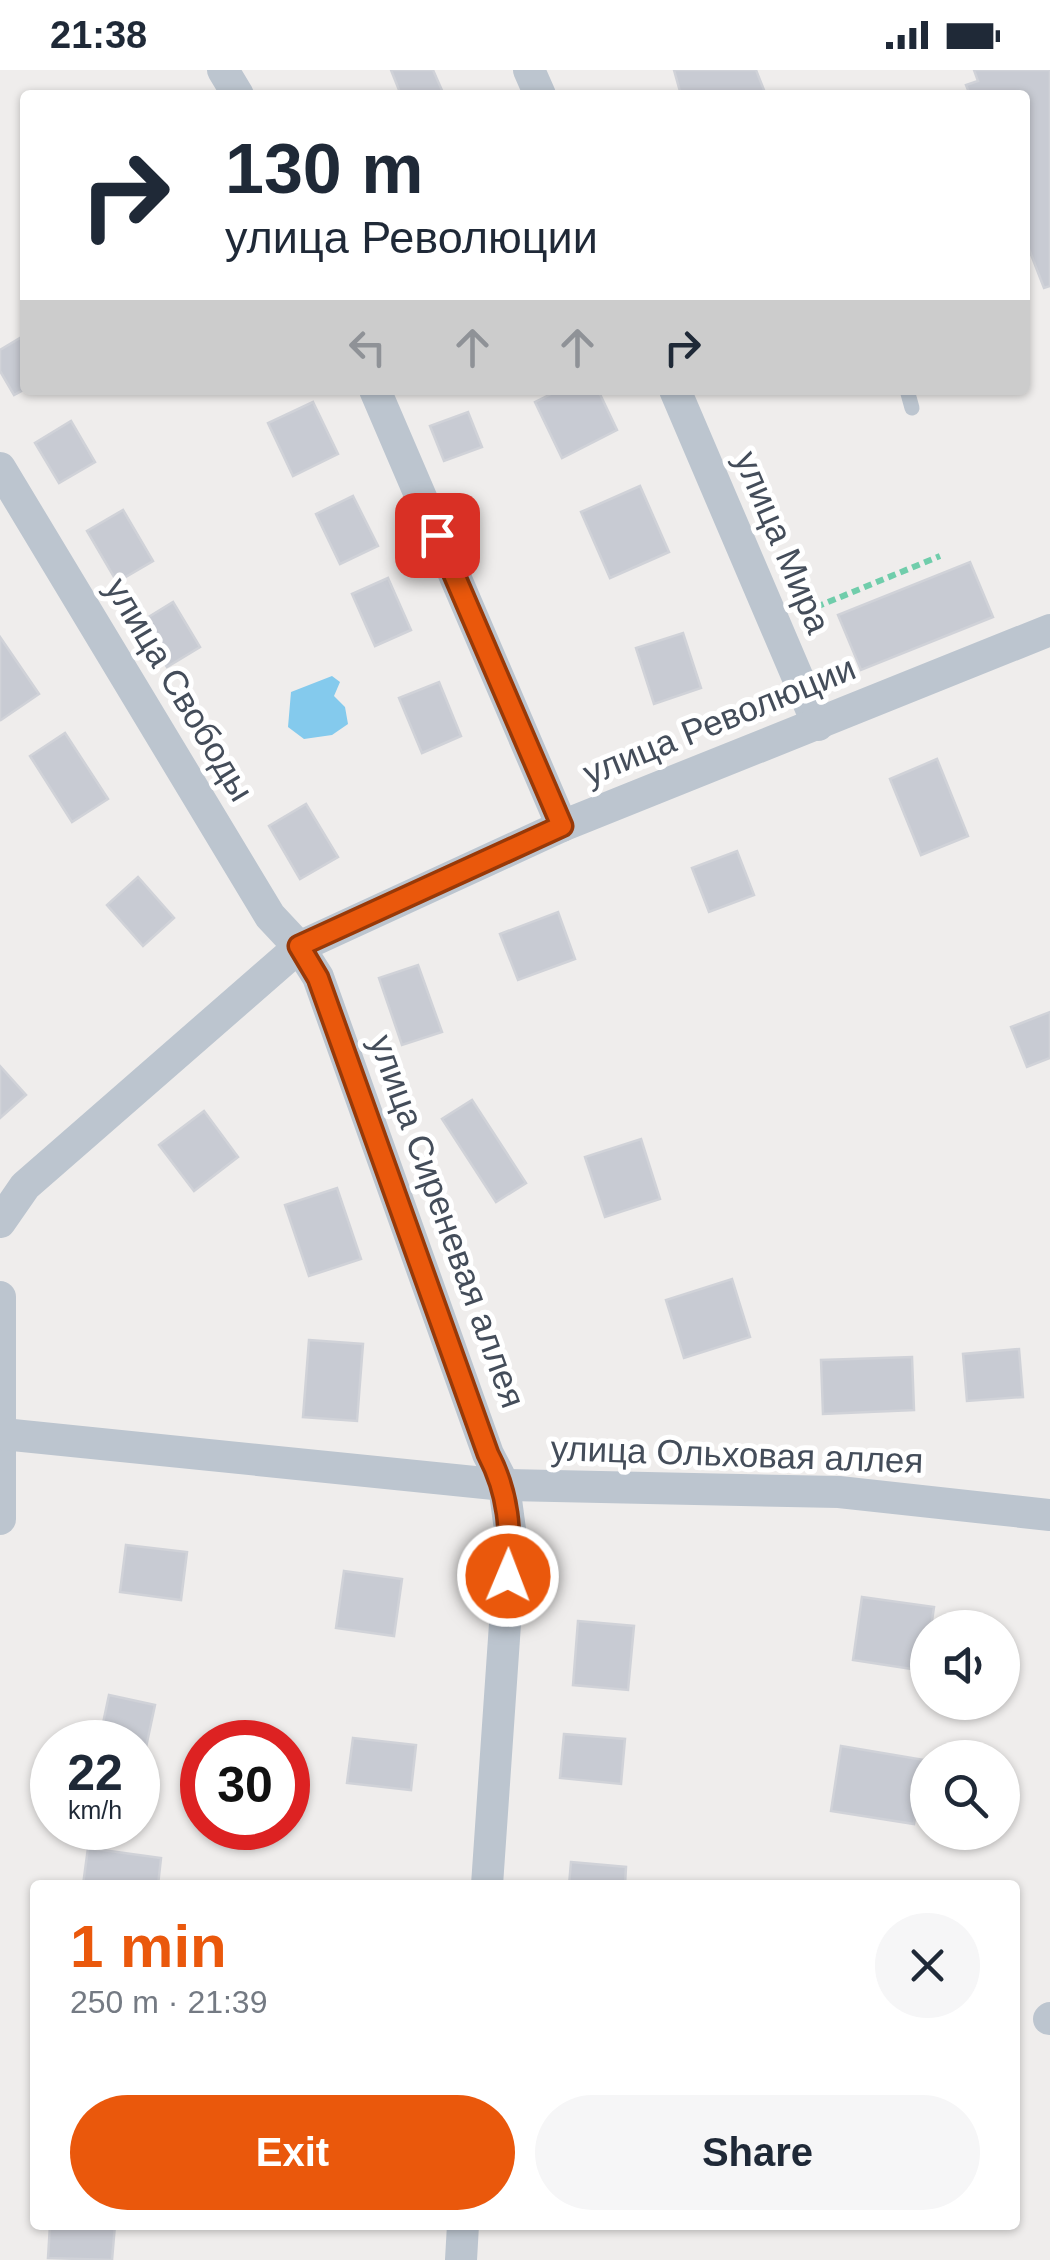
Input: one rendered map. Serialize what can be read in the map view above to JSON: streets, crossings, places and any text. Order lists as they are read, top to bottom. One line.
{"streets":{"street":["улица Мира","улица Свободы","улица Революции","улица Сиреневая аллея","улица Ольховая аллея"]},"crossings":[["улица Мира","улица Революции"],["улица Свободы","улица Революции"],["улица Свободы","улица Сиреневая аллея"],["улица Революции","улица Сиреневая аллея"],["улица Сиреневая аллея","улица Ольховая аллея"]],"page":{"status":"21:38","turn":["130 m","улица Революции"],"speed":"22 km/h","limit":"30","heading":["1 min","250 m · 21:39"],"buttons":["Exit","Share"]}}
